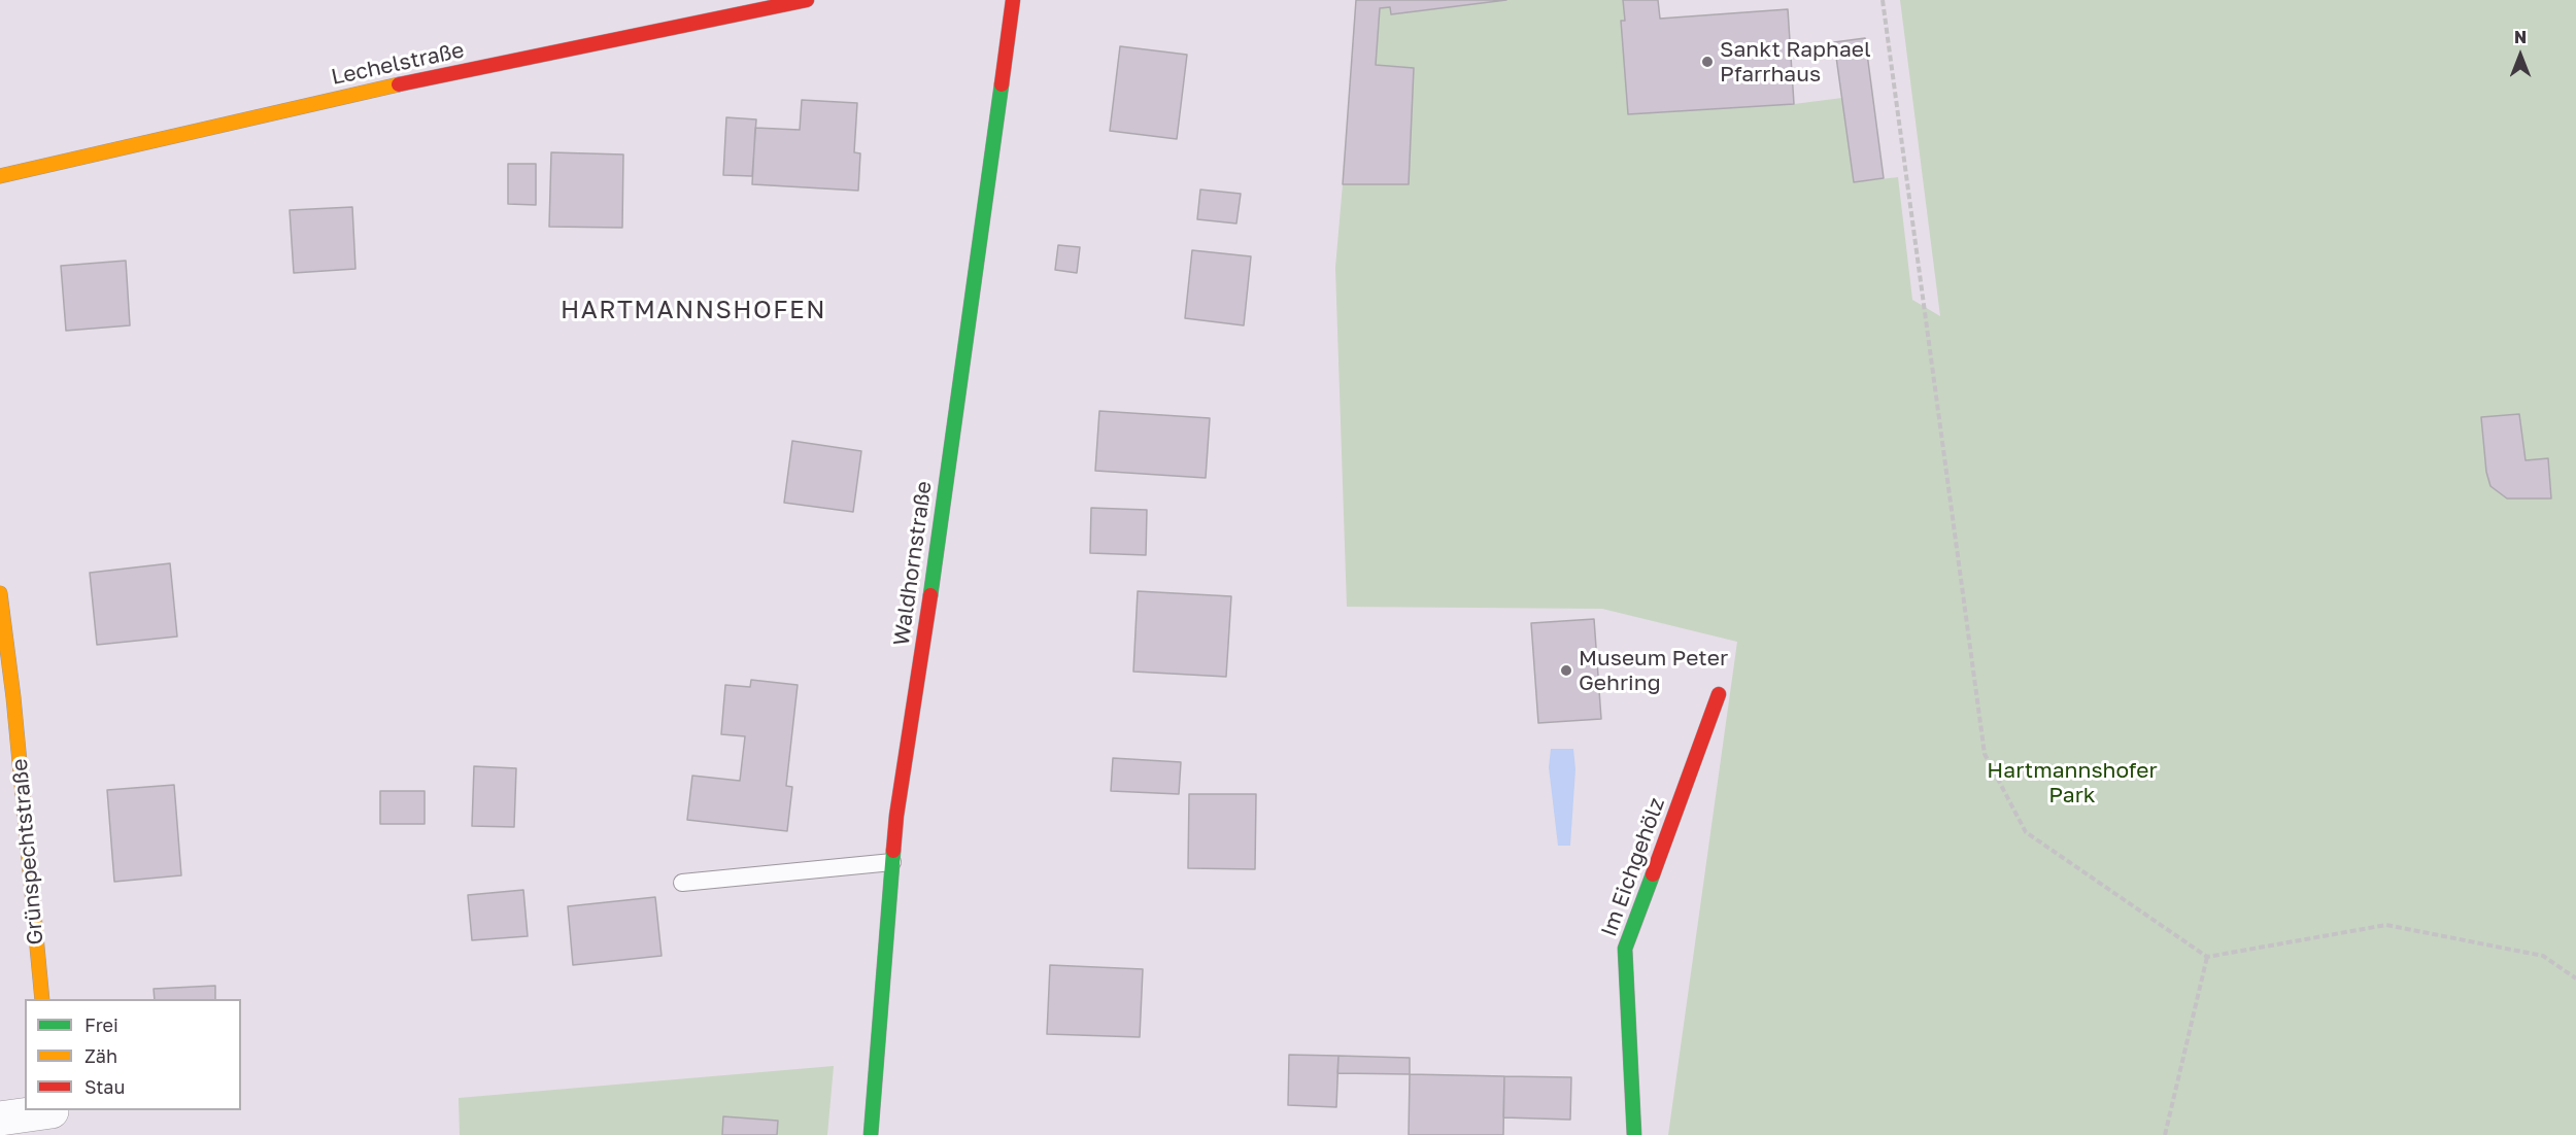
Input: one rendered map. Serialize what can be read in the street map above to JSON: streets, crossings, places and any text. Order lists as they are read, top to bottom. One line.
{"streets":{"street":["Lechelstraße","Waldhornstraße","Grünspechtstraße","Im Eichgehölz"]},"districts":["HARTMANNSHOFEN"],"parks":["Hartmannshofer Park"],"places":["Sankt Raphael Pfarrhaus","Museum Peter Gehring"],"legend":["Frei","Zäh","Stau"],"north":"top"}
